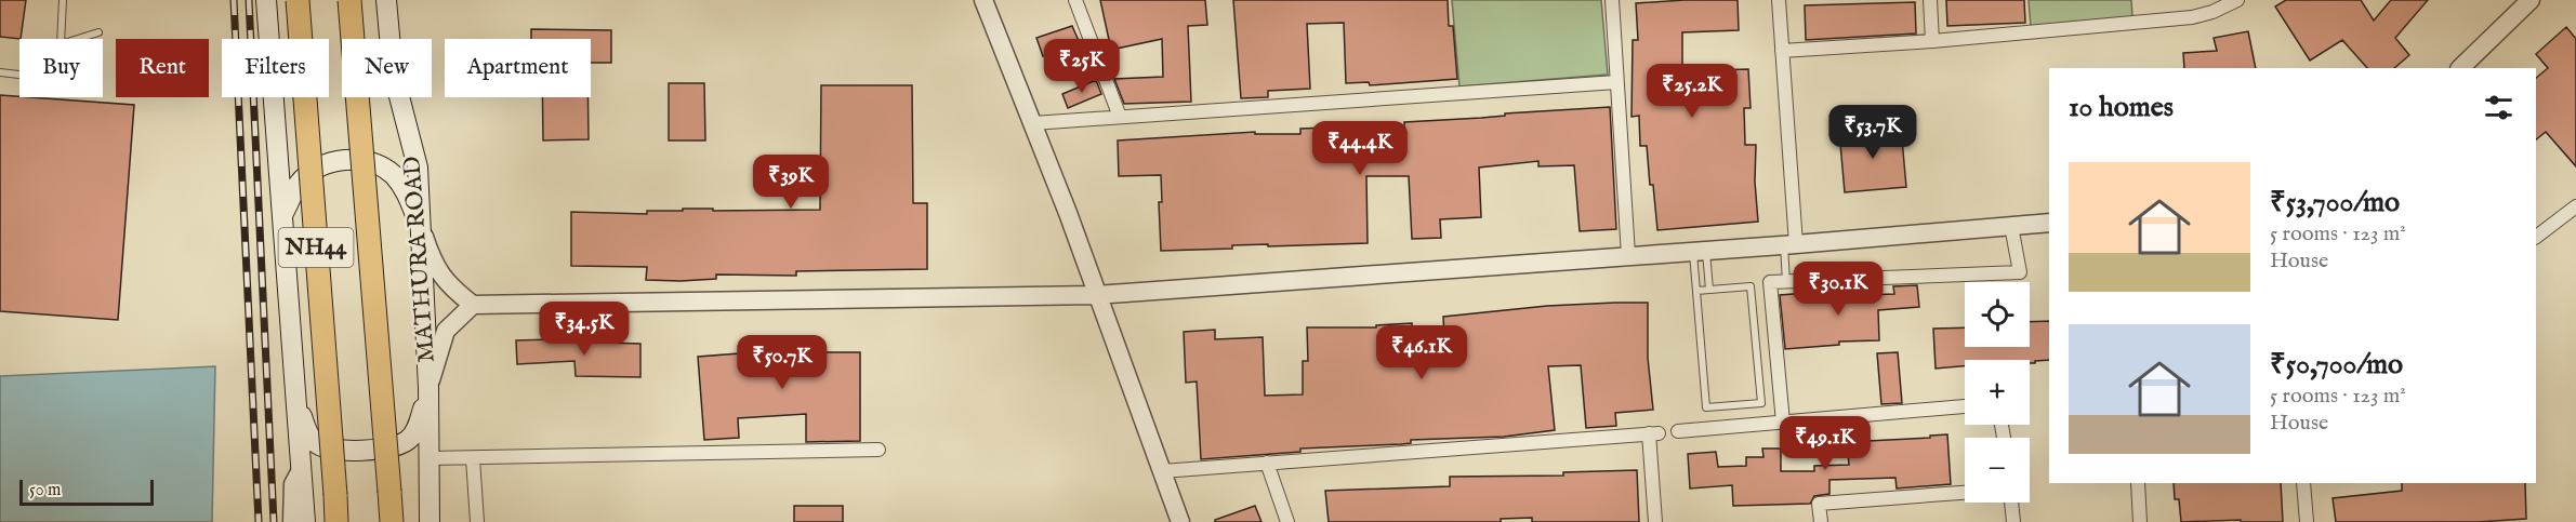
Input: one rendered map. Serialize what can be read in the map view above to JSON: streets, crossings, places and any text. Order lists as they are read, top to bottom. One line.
{"streets":{"highway":["NH44","MATHURA ROAD"]},"scale_bar":"50 m","page":{"price":["₹25K","₹25.2K","₹53.7K","₹44.4K","₹39K","₹30.1K","₹34.5K","₹46.1K","₹50.7K","₹49.1K"],"chip":["Buy","Rent","Filters","New","Apartment"],"heading":"10 homes","list":[{"name":"₹53,700/mo","note":"5 rooms · 123 m² · House"},{"name":"₹50,700/mo","note":"5 rooms · 123 m² · House"}],"map_buttons":["+","−"],"scale":"50 m"}}
